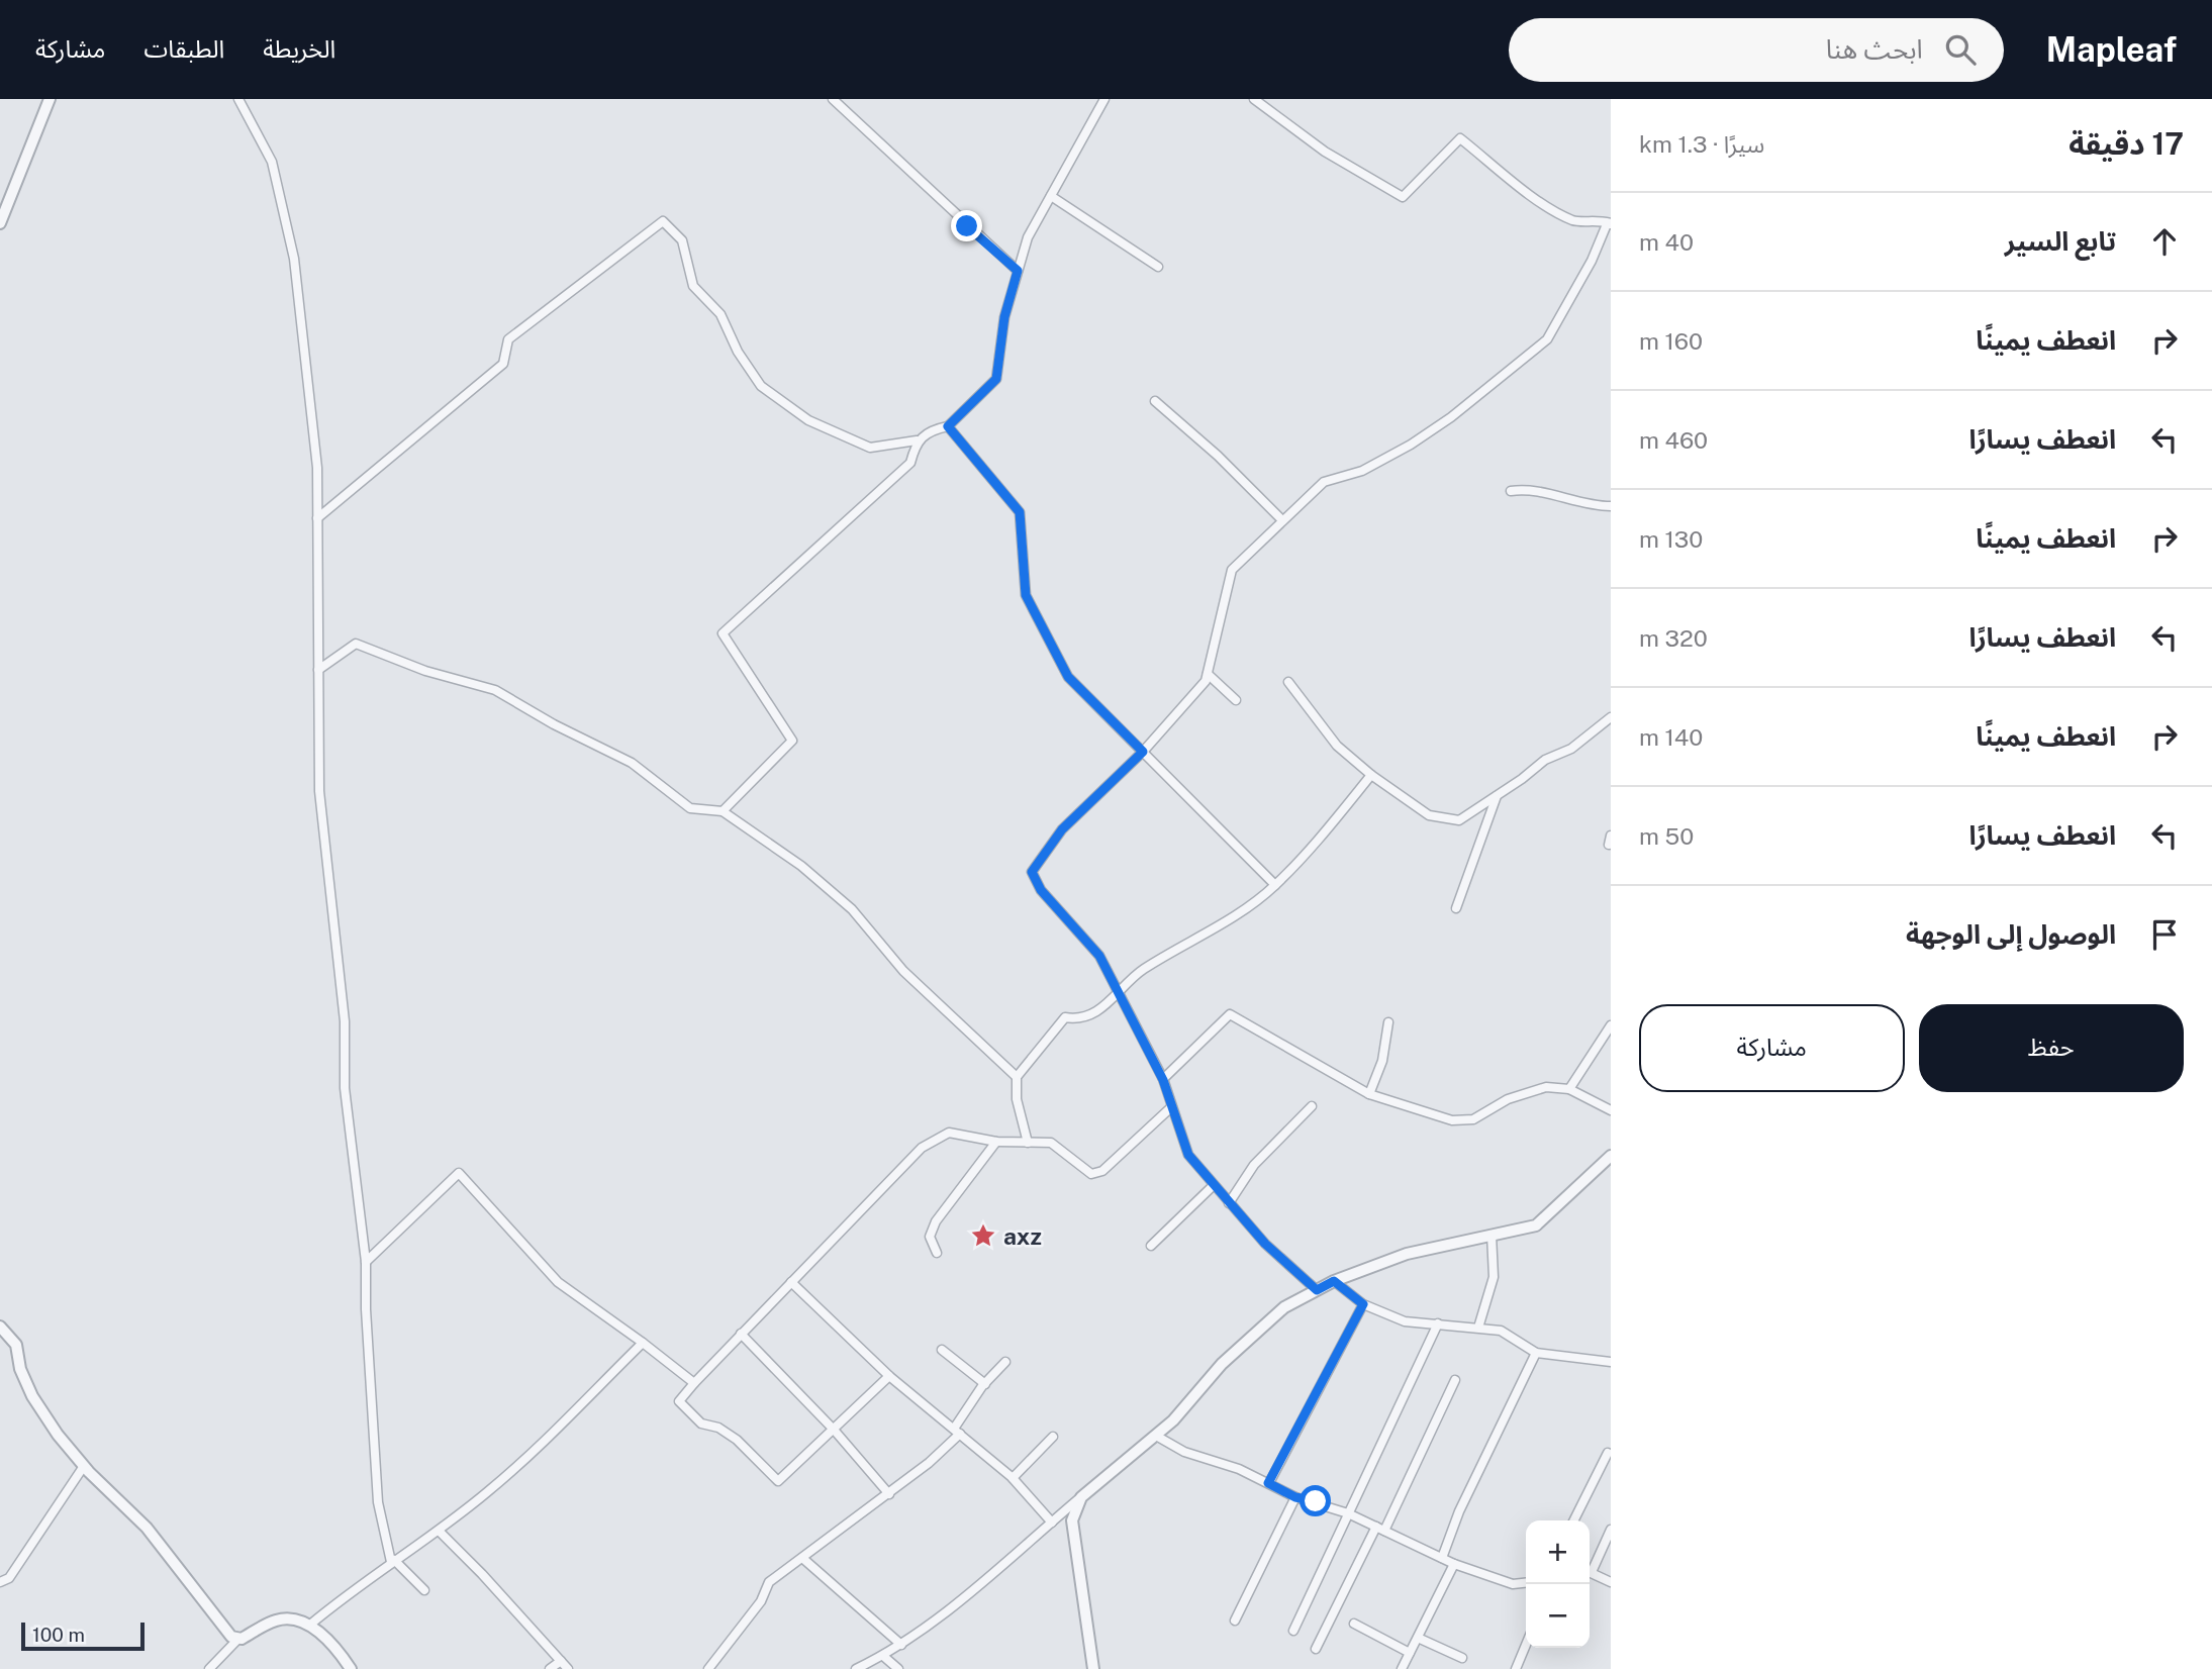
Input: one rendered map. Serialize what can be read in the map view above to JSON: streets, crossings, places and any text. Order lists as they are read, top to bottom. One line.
{"places":{"place":["axz"]},"scale_bar":"100 m","page":{"header":"Mapleaf","search":"ابحث هنا","nav":["الخريطة","الطبقات","مشاركة"],"heading":["17 دقيقة","سيرًا · 1.3 km"],"list":[["تابع السير","40 m"],["انعطف يمينًا","160 m"],["انعطف يسارًا","460 m"],["انعطف يمينًا","130 m"],["انعطف يسارًا","320 m"],["انعطف يمينًا","140 m"],["انعطف يسارًا","50 m"],"الوصول إلى الوجهة"],"buttons":["حفظ","مشاركة"],"map_buttons":["+","−"],"scale":"100 m"}}
